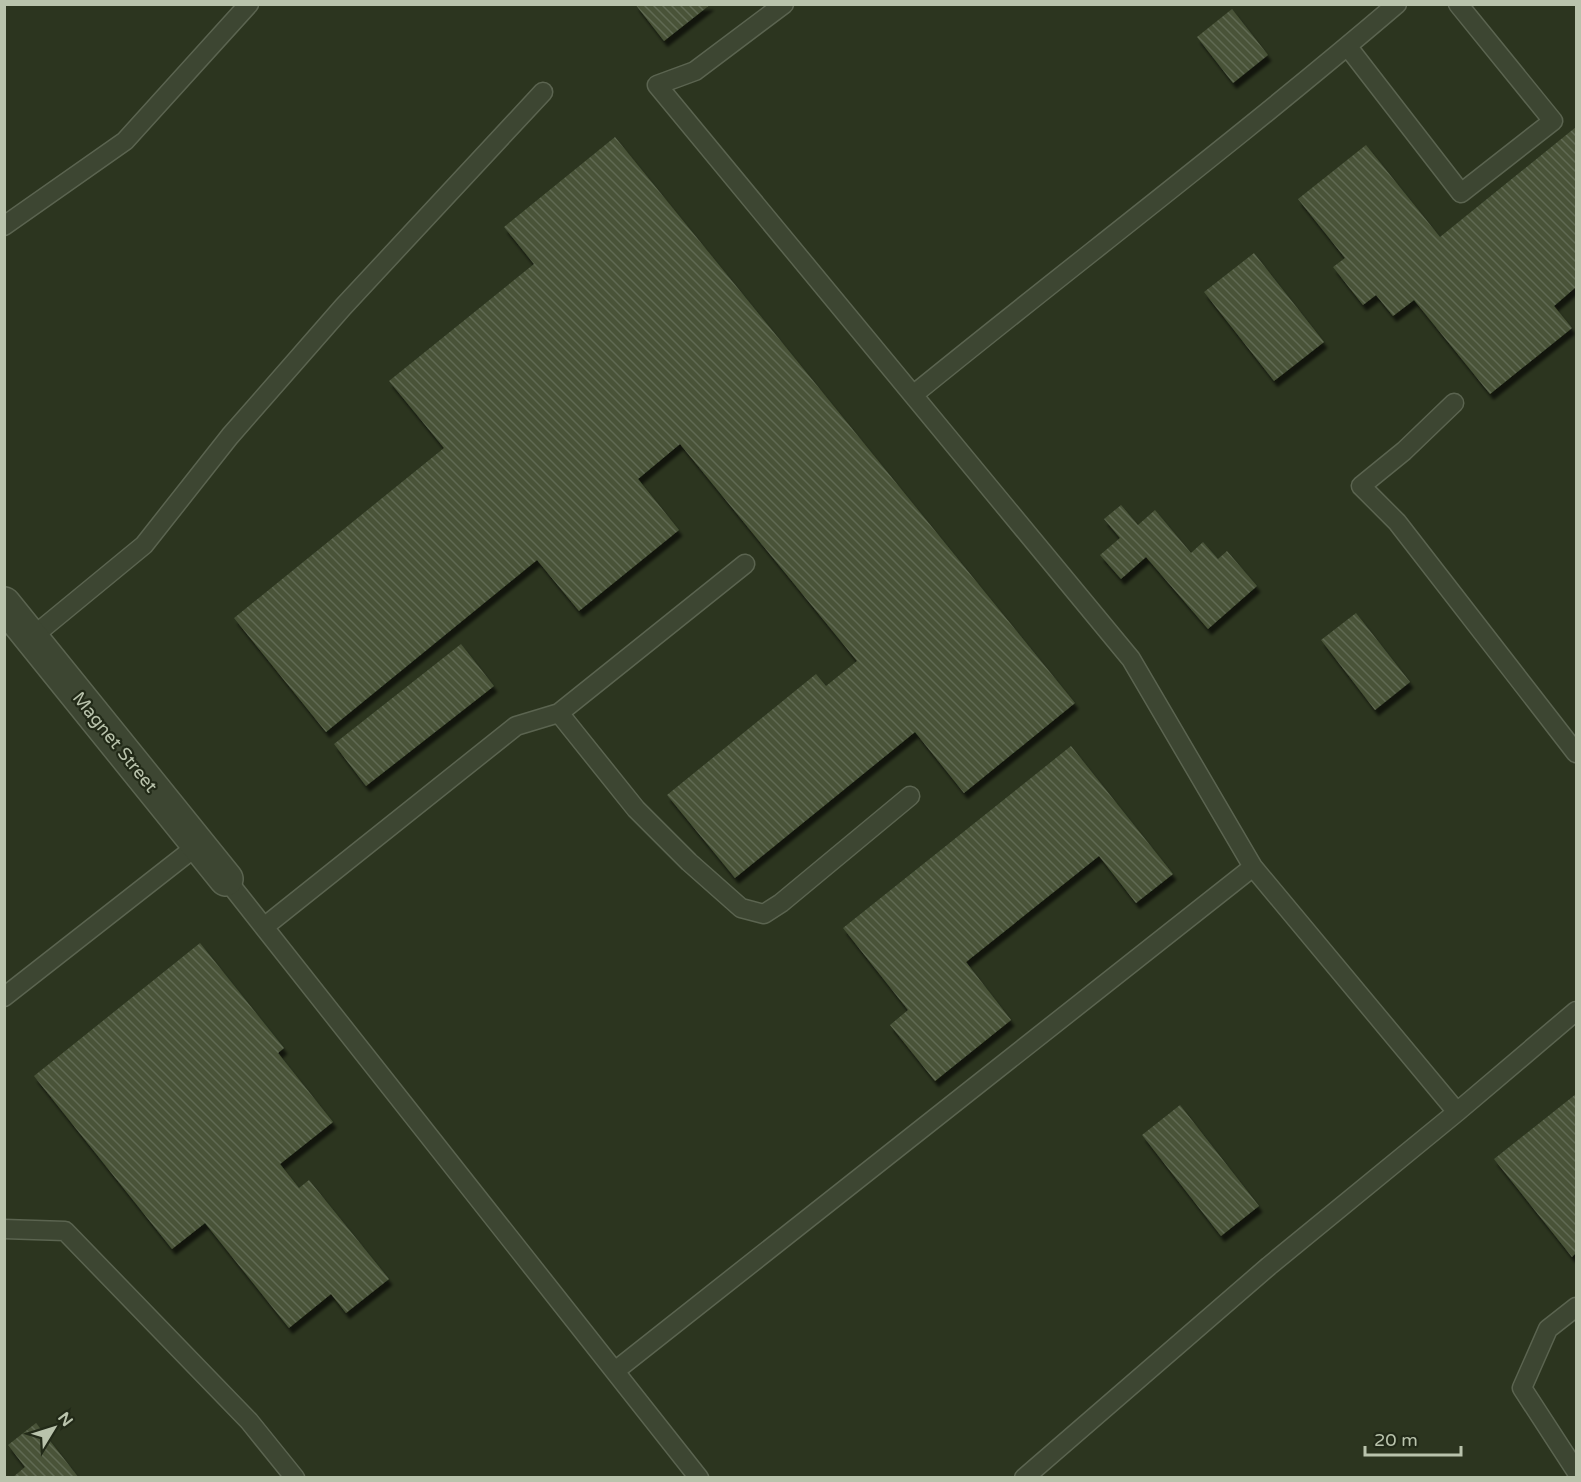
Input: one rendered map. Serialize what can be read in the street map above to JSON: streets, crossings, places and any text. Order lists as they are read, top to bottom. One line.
{"streets":{"street":["Magnet Street"]},"scale_bar":"20 m","north":"top right"}
